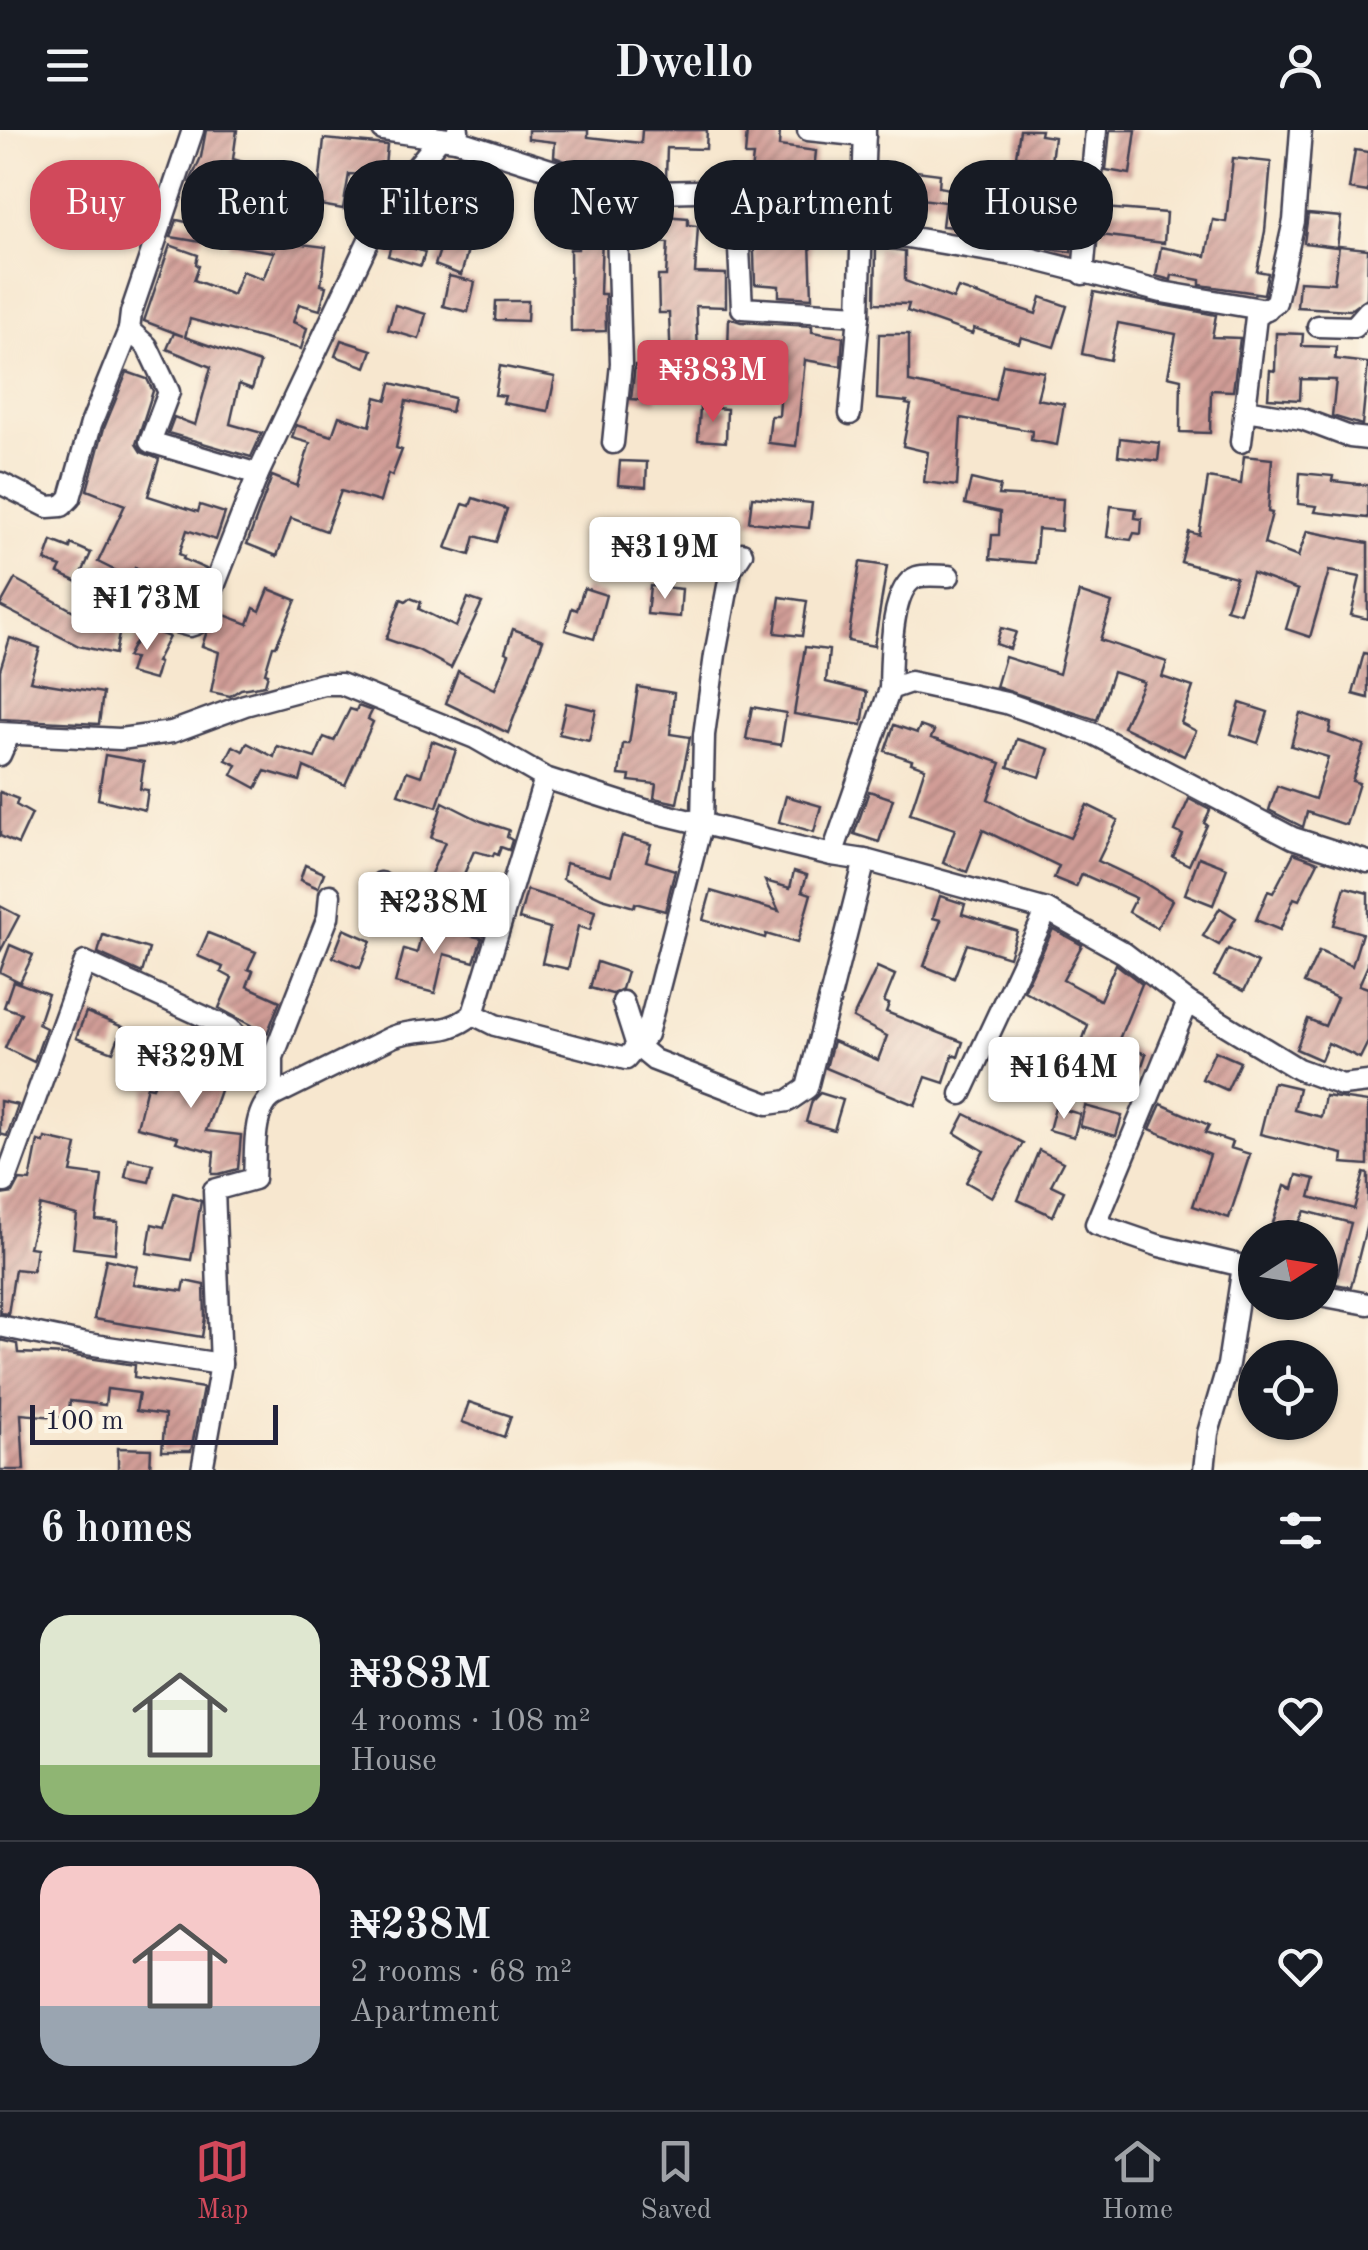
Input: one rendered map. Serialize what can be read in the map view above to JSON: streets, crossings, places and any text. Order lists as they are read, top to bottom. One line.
{"scale_bar":"100 m","north":"right","page":{"header":"Dwello","chip":["Buy","Rent","Filters","New","Apartment","House"],"price":["₦383M","₦319M","₦173M","₦238M","₦329M","₦164M"],"scale":"100 m","heading":"6 homes","list":[{"name":"₦383M","note":"4 rooms · 108 m² · House"},{"name":"₦238M","note":"2 rooms · 68 m² · Apartment"}],"tabs":["Map","Saved","Home"]}}
